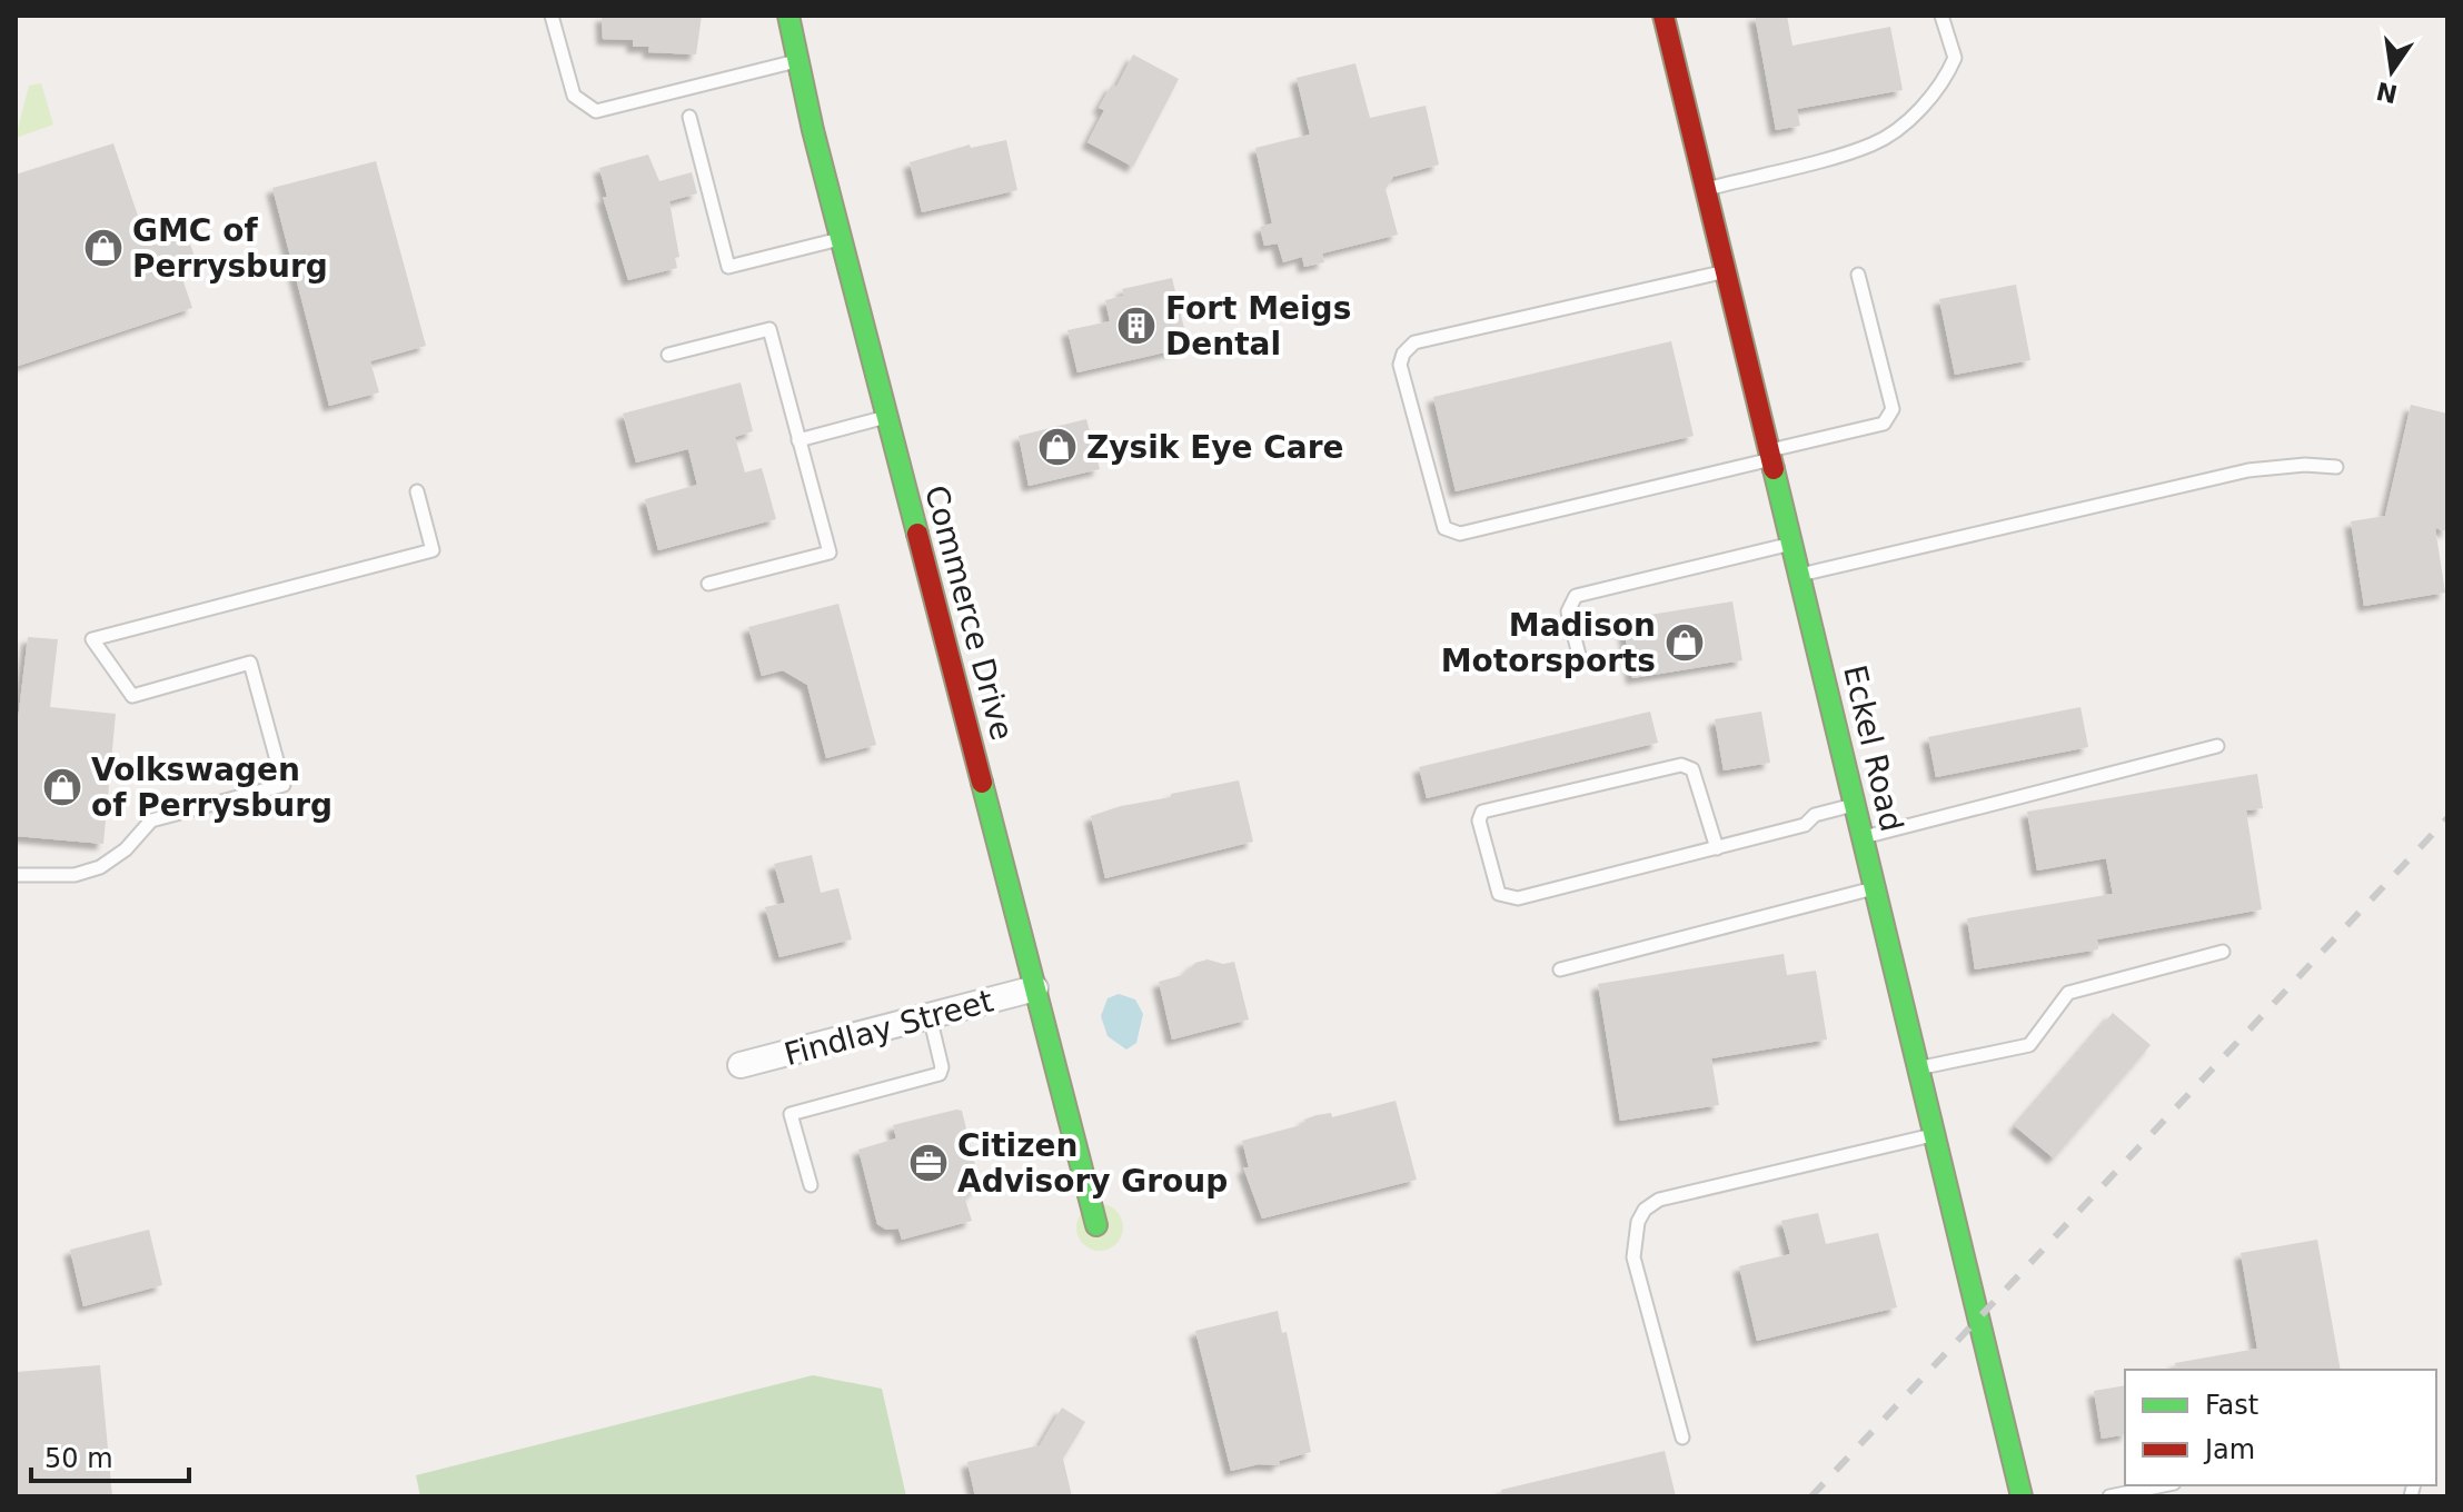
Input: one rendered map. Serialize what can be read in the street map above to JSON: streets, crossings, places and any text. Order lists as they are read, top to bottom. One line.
{"streets":{"street":["Commerce Drive","Eckel Road","Findlay Street"]},"crossings":[["Commerce Drive","Findlay Street"]],"places":{"shop":["GMC of Perrysburg","Zysik Eye Care","Madison Motorsports","Volkswagen of Perrysburg"],"building":["Fort Meigs Dental"],"office":["Citizen Advisory Group"]},"legend":["Fast","Jam"],"scale_bar":"50 m","north":"bottom"}
